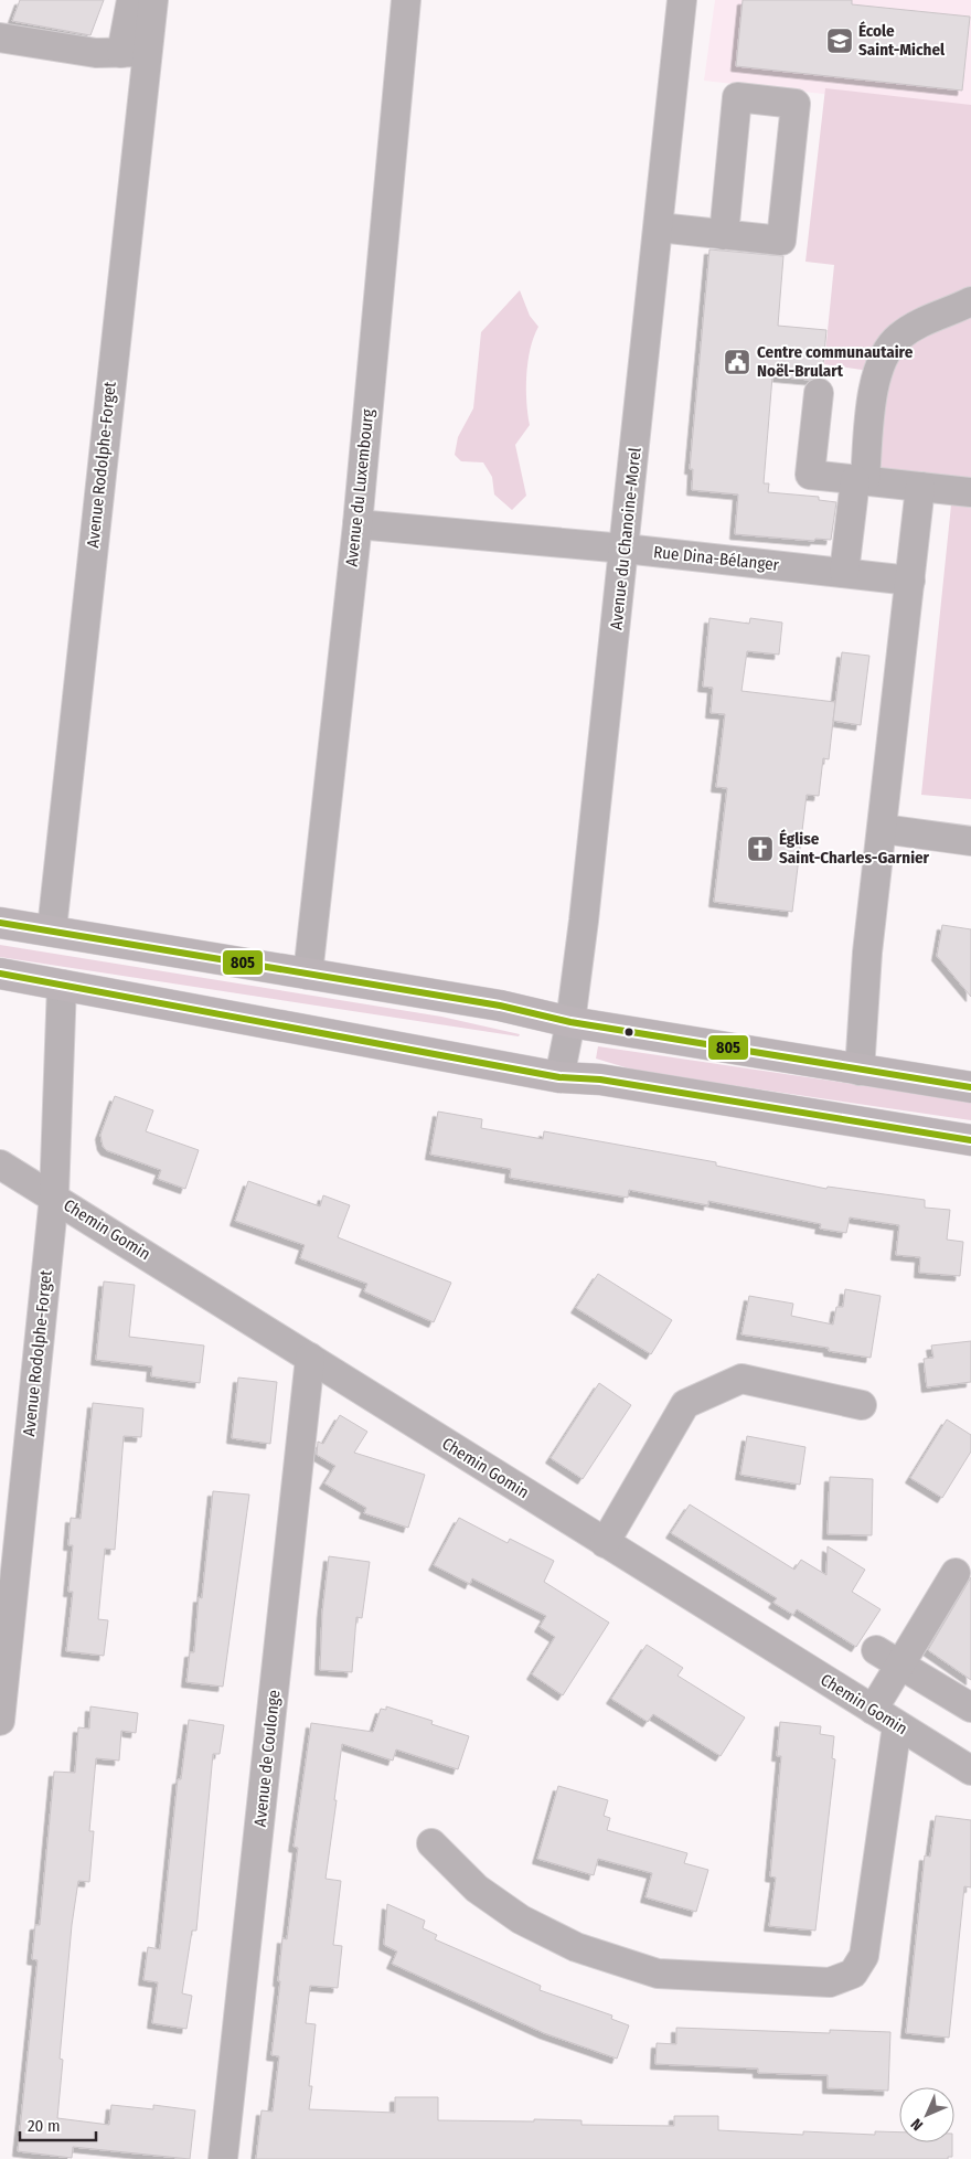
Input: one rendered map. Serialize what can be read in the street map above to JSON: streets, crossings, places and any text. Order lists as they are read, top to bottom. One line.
{"streets":{"street":["Avenue Rodolphe-Forget","Avenue du Luxembourg","Avenue du Chanoine-Morel","Rue Dina-Bélanger","Chemin Gomin","Avenue de Coulonge"]},"crossings":[["Avenue Rodolphe-Forget","Chemin Gomin"],["Avenue du Luxembourg","Rue Dina-Bélanger"],["Avenue du Chanoine-Morel","Rue Dina-Bélanger"],["Chemin Gomin","Avenue de Coulonge"]],"places":{"school or university":["École Saint-Michel"],"public building":["Centre communautaire Noël-Brulart"],"church":["Église Saint-Charles-Garnier"]},"lines":["transit line 805"],"scale_bar":"20 m","north":"bottom left"}
